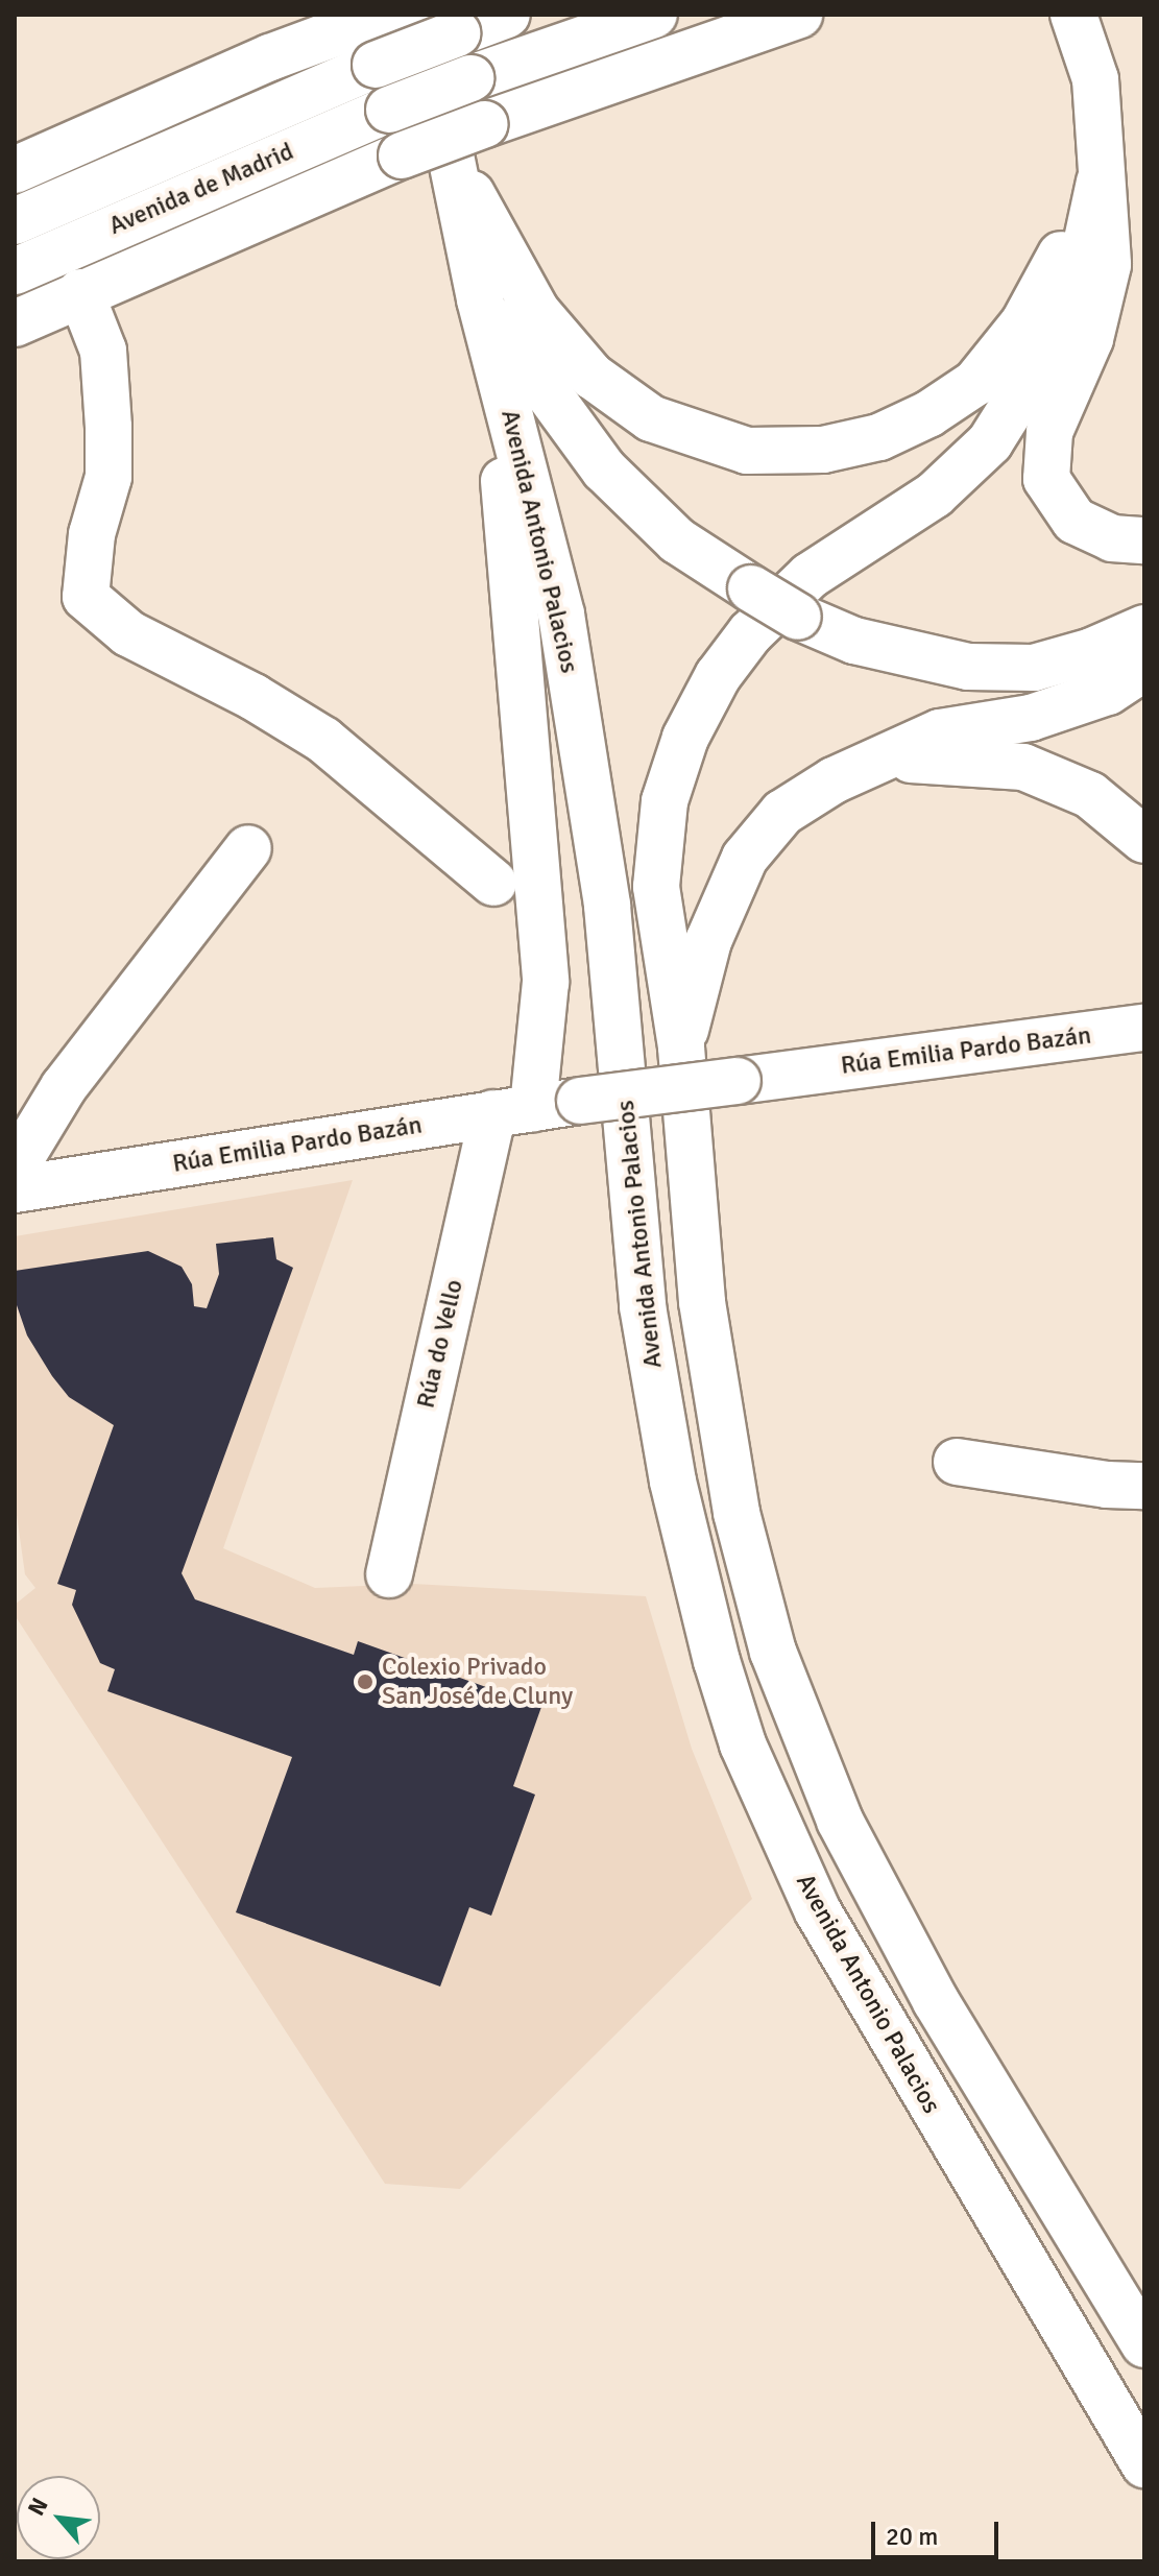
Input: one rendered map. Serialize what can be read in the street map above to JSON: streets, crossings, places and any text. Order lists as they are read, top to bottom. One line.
{"streets":{"main road":["Avenida de Madrid","Avenida Antonio Palacios","Rúa Emilia Pardo Bazán","Rúa do Vello"]},"crossings":[["Avenida de Madrid","Avenida Antonio Palacios"],["Avenida Antonio Palacios","Rúa do Vello"],["Rúa Emilia Pardo Bazán","Rúa do Vello"]],"places":["Colexio Privado San José de Cluny"],"scale_bar":"20 m","north":"top left"}
